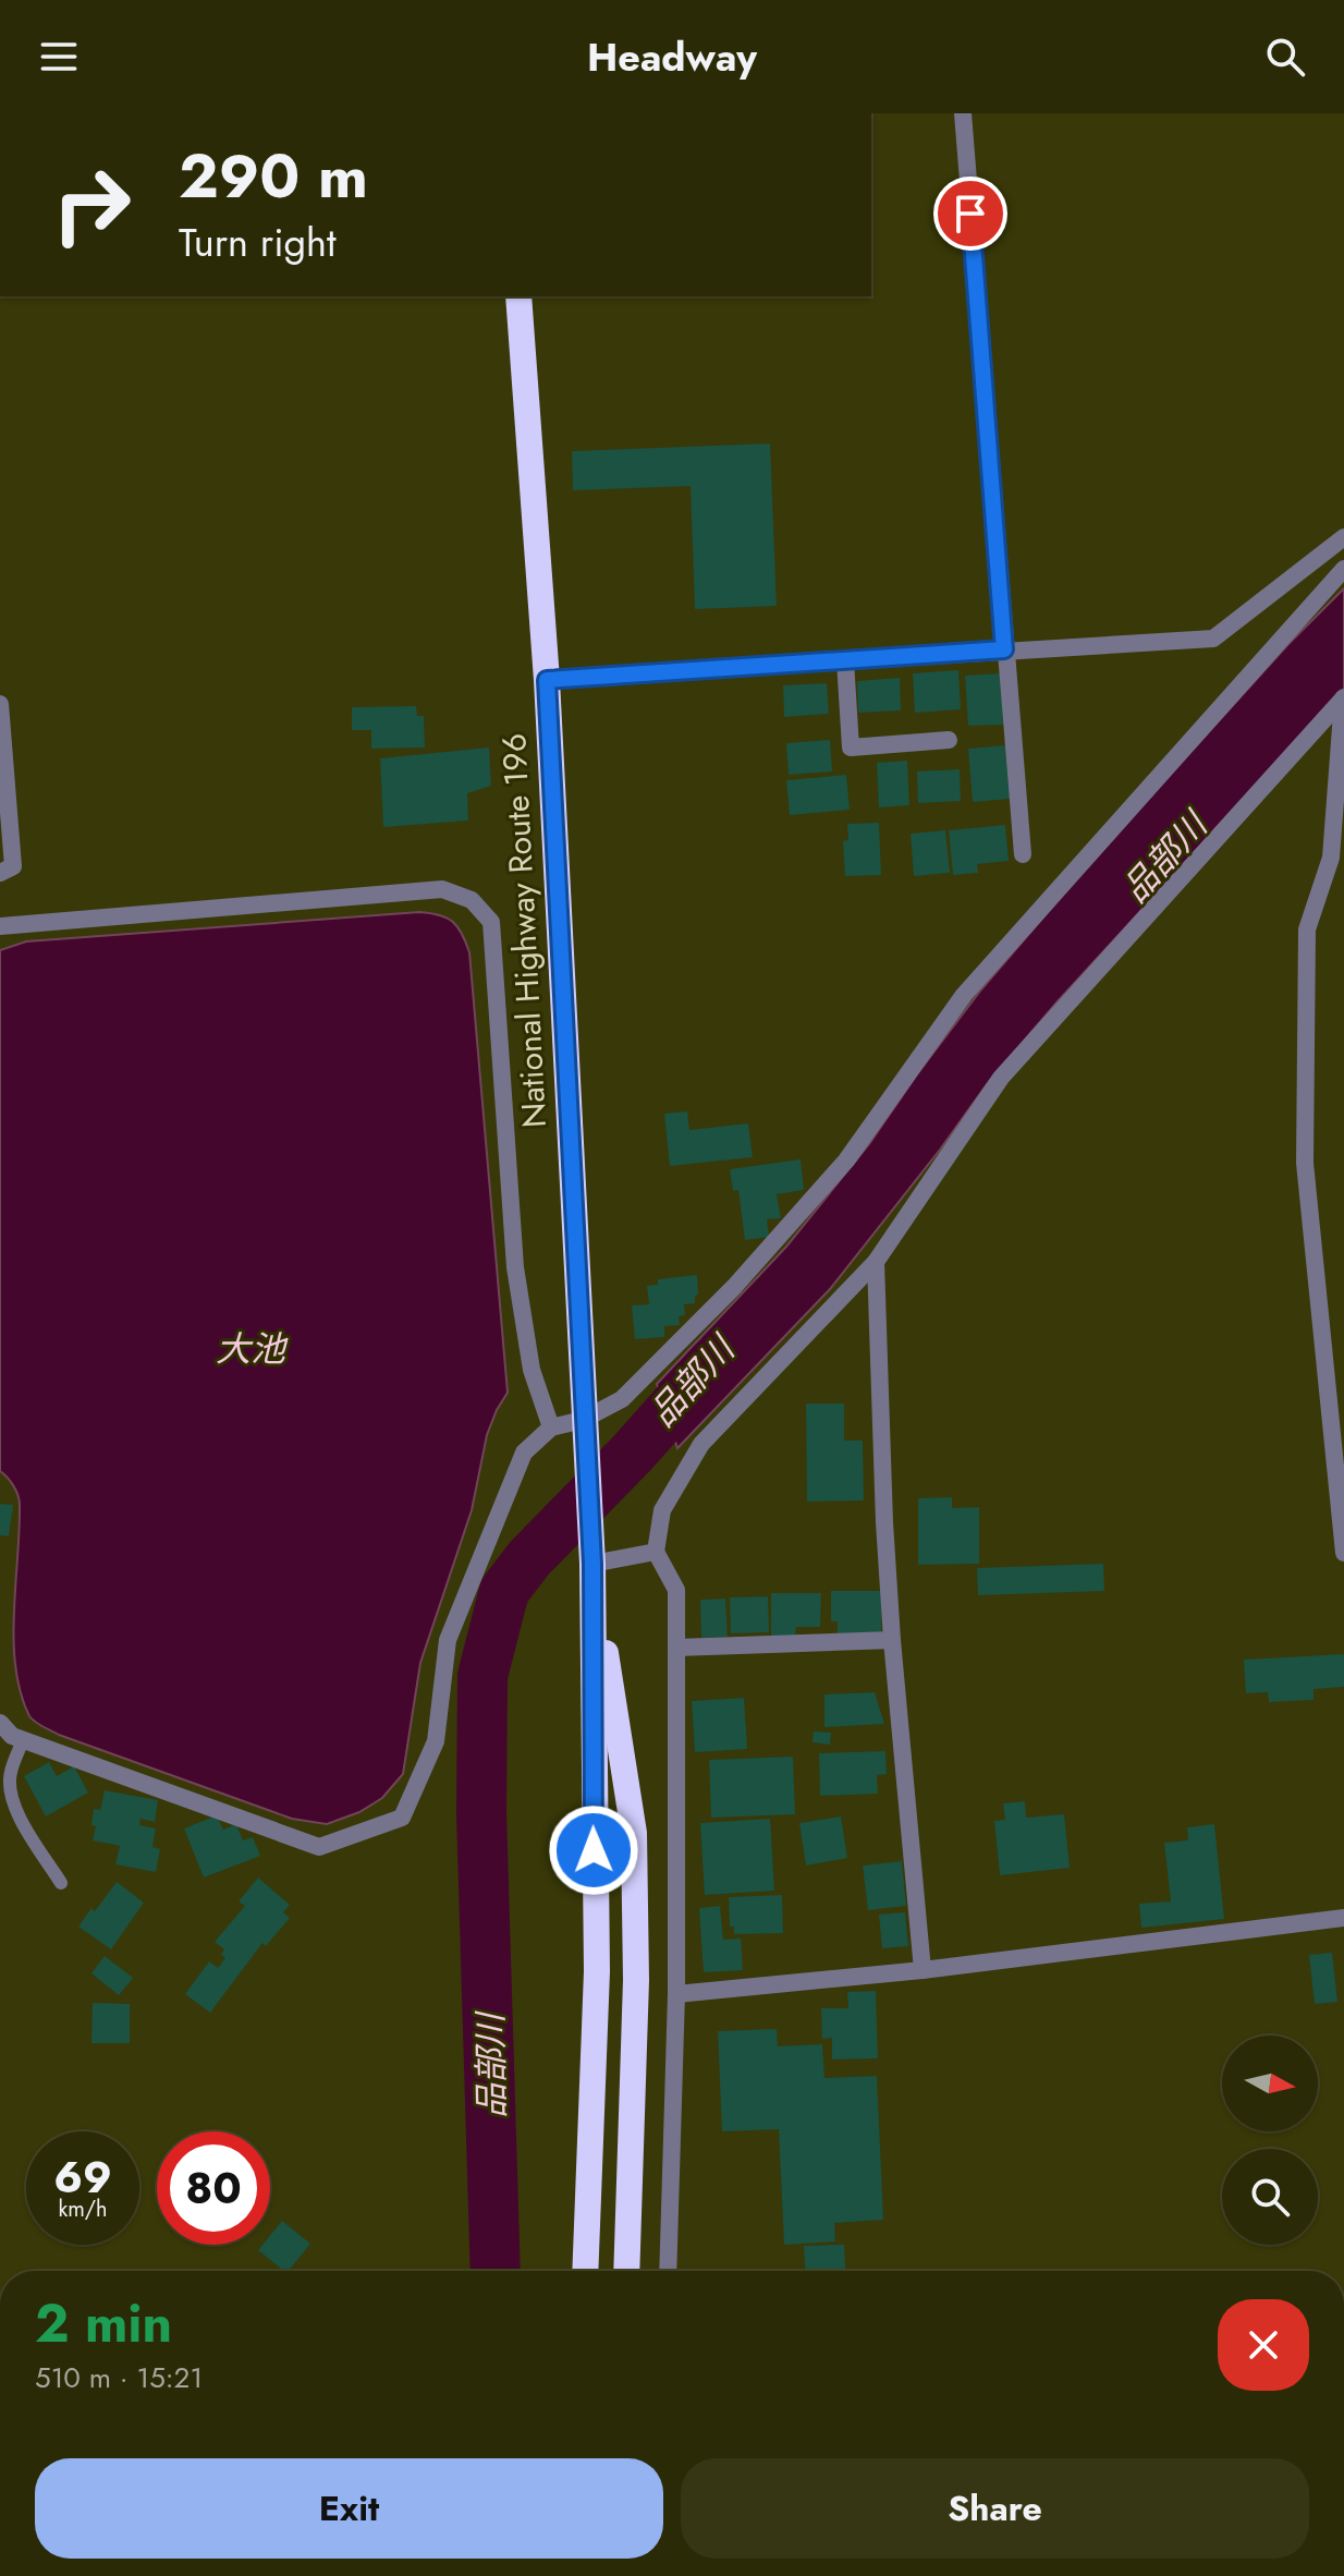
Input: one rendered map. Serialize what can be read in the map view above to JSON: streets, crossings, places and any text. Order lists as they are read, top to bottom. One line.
{"streets":{"highway":["National Highway Route 196"]},"water":["品部川","大池"],"north":"right","page":{"header":"Headway","turn":["290 m","Turn right"],"speed":"69 km/h","limit":"80","heading":["2 min","510 m · 15:21"],"buttons":["Exit","Share"]}}
